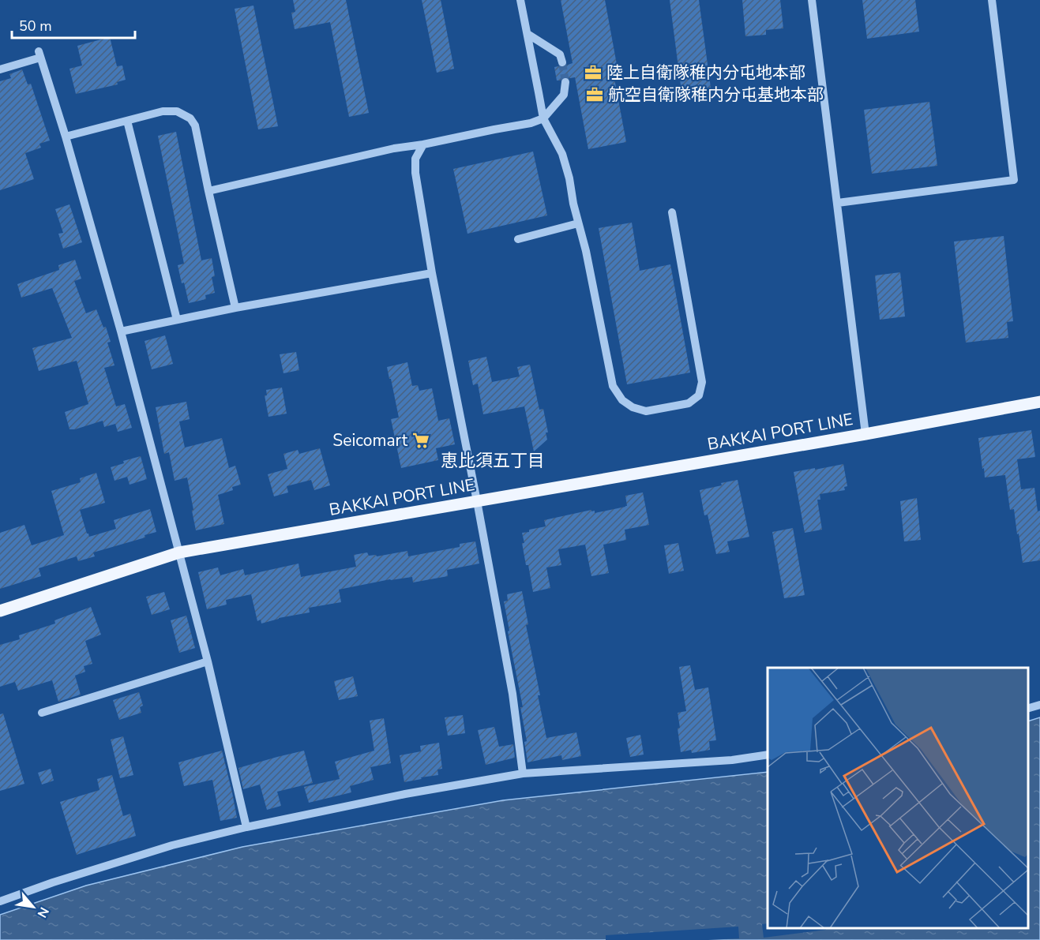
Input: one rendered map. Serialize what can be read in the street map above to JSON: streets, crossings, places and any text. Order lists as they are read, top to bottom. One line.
{"streets":{"main road":["BAKKAI PORT LINE"]},"districts":["恵比須五丁目"],"places":{"office":["陸上自衛隊稚内分屯地本部","航空自衛隊稚内分屯基地本部"],"supermarket":["Seicomart"]},"scale_bar":"50 m","north":"bottom right"}
